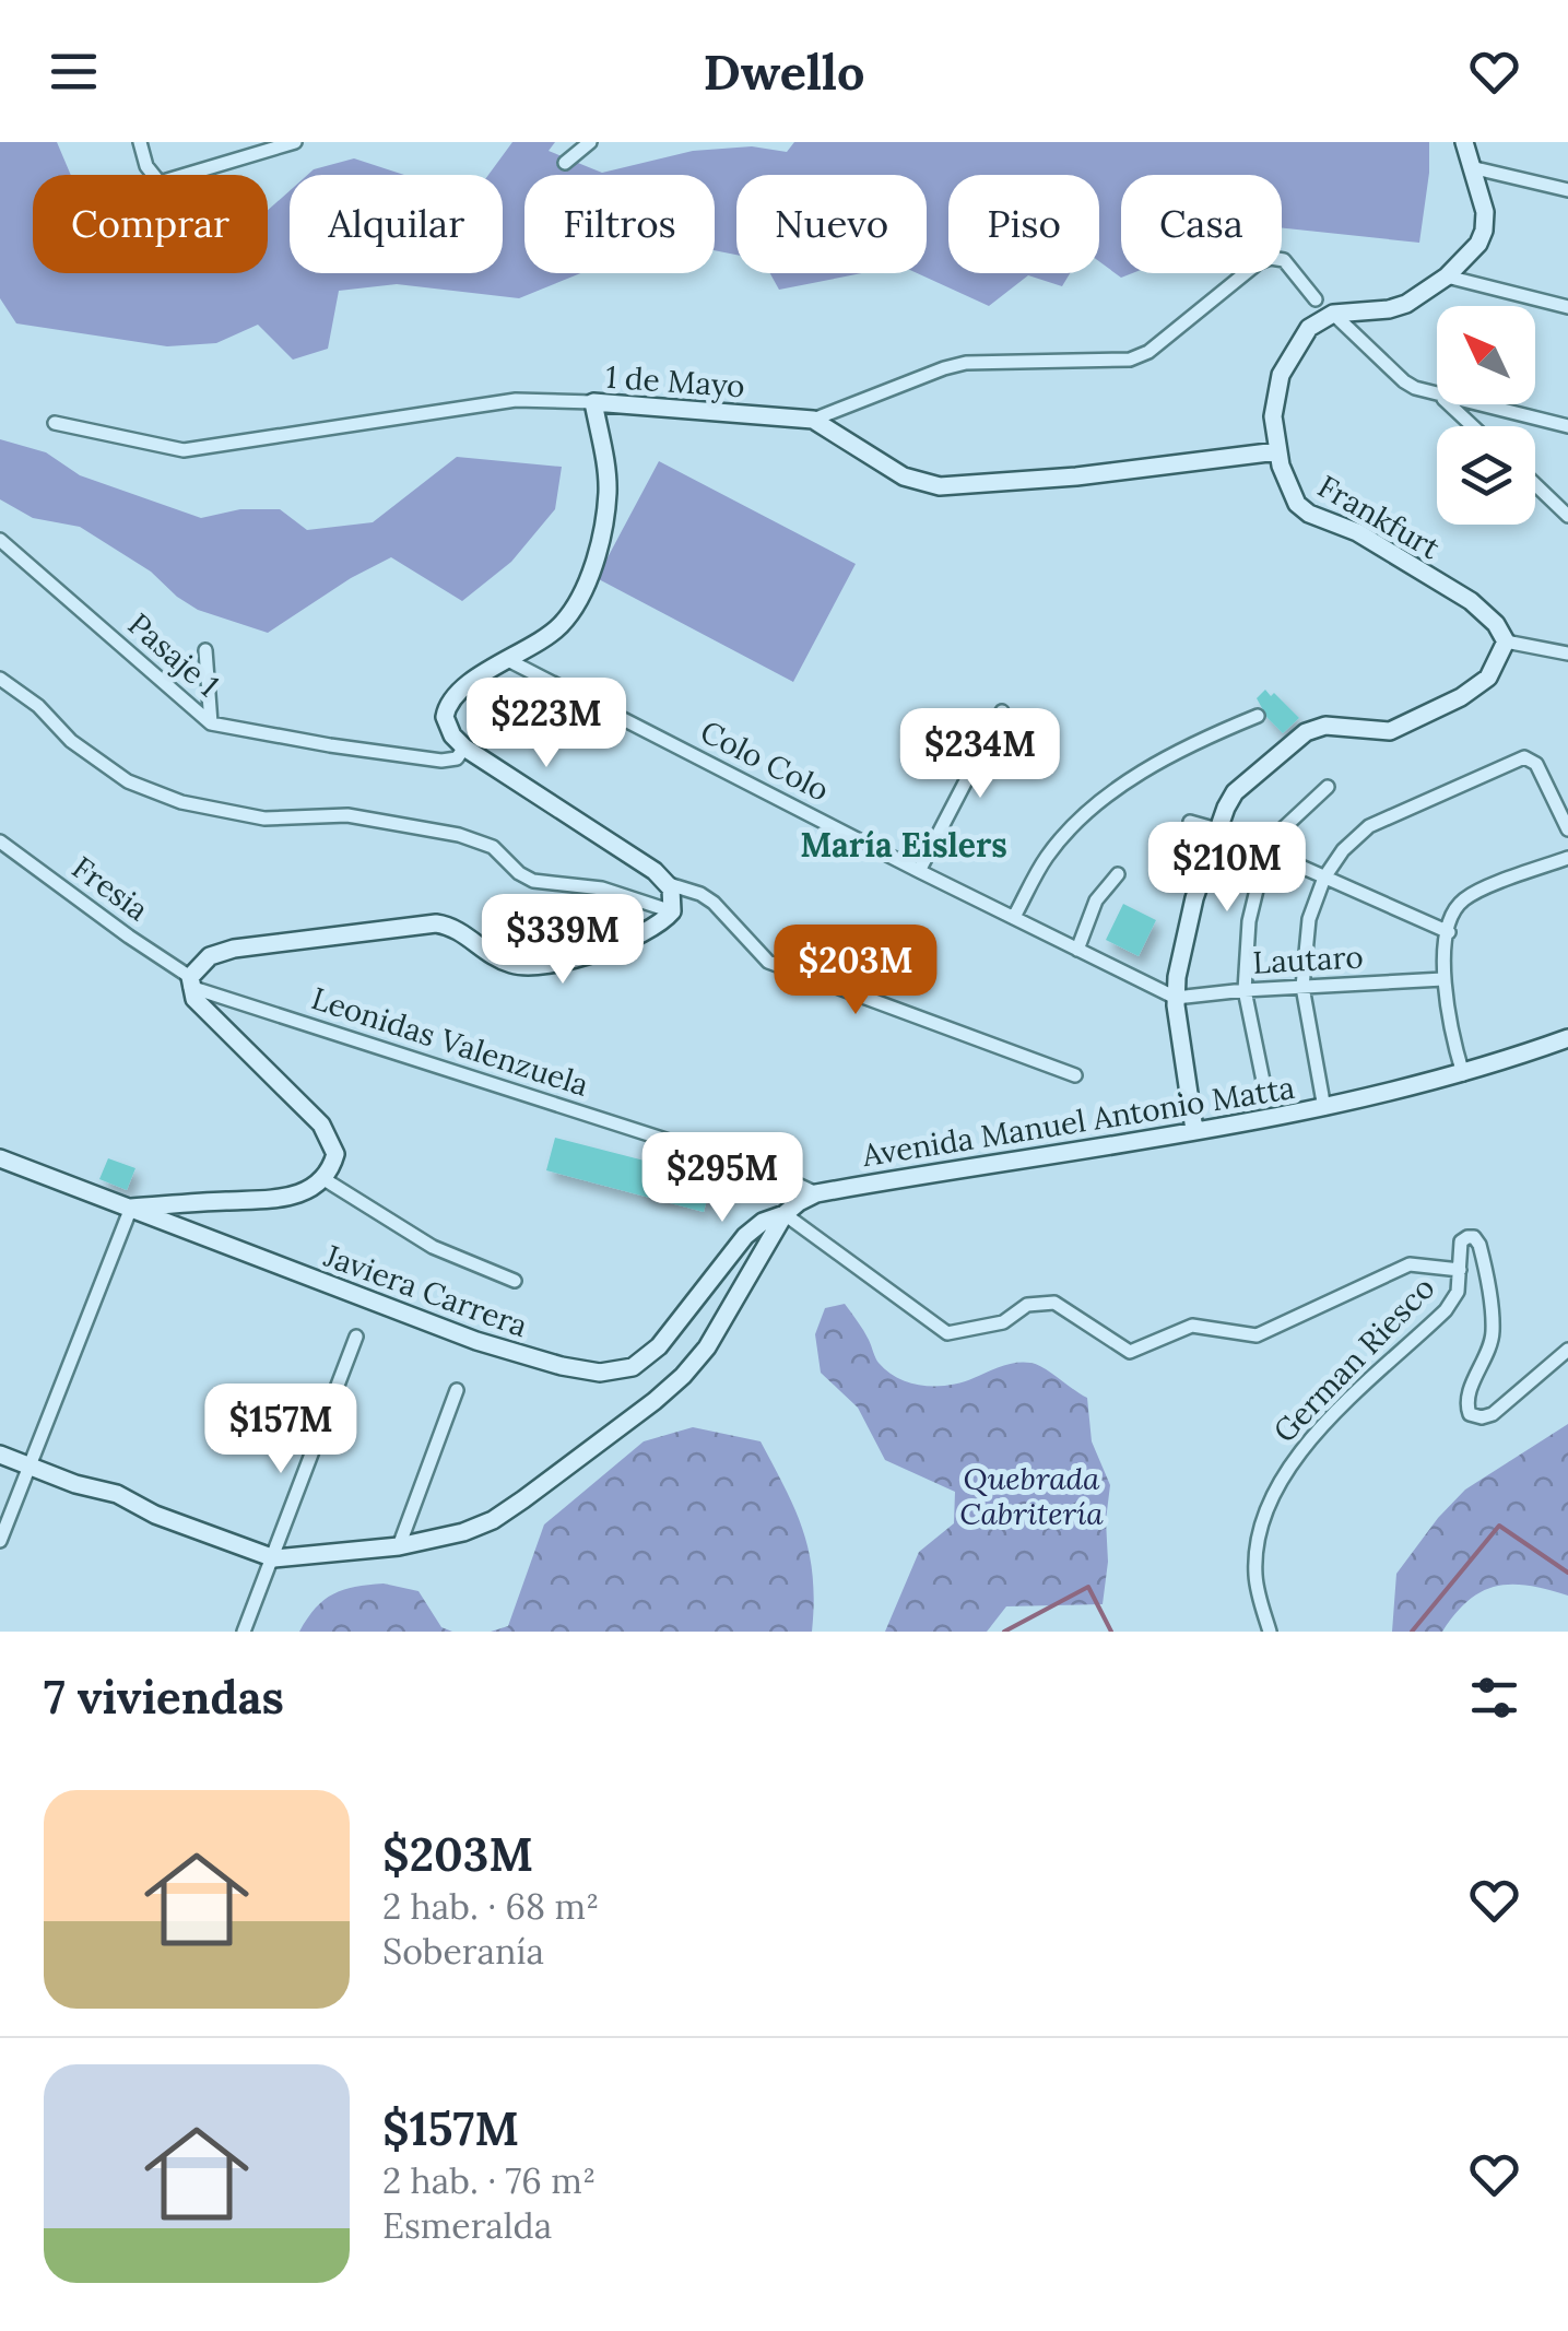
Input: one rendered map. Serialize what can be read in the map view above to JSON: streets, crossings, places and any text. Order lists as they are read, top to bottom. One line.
{"streets":{"street":["1 de Mayo","Frankfurt","Pasaje 1","Colo Colo","Fresia","Lautaro","Leonidas Valenzuela","Avenida Manuel Antonio Matta","Javiera Carrera","German Riesco"]},"crossings":[["1 de Mayo","Frankfurt"],["Colo Colo","Lautaro"],["Fresia","Leonidas Valenzuela"],["Leonidas Valenzuela","Avenida Manuel Antonio Matta"],["Avenida Manuel Antonio Matta","Javiera Carrera"]],"districts":["María Eislers"],"parks":["Quebrada Cabritería"],"north":"top left","page":{"header":"Dwello","chip":["Comprar","Alquilar","Filtros","Nuevo","Piso","Casa"],"price":["$223M","$234M","$210M","$339M","$203M","$295M","$157M"],"heading":"7 viviendas","list":[{"name":"$203M","note":"2 hab. · 68 m² · Soberanía"},{"name":"$157M","note":"2 hab. · 76 m² · Esmeralda"}]}}
